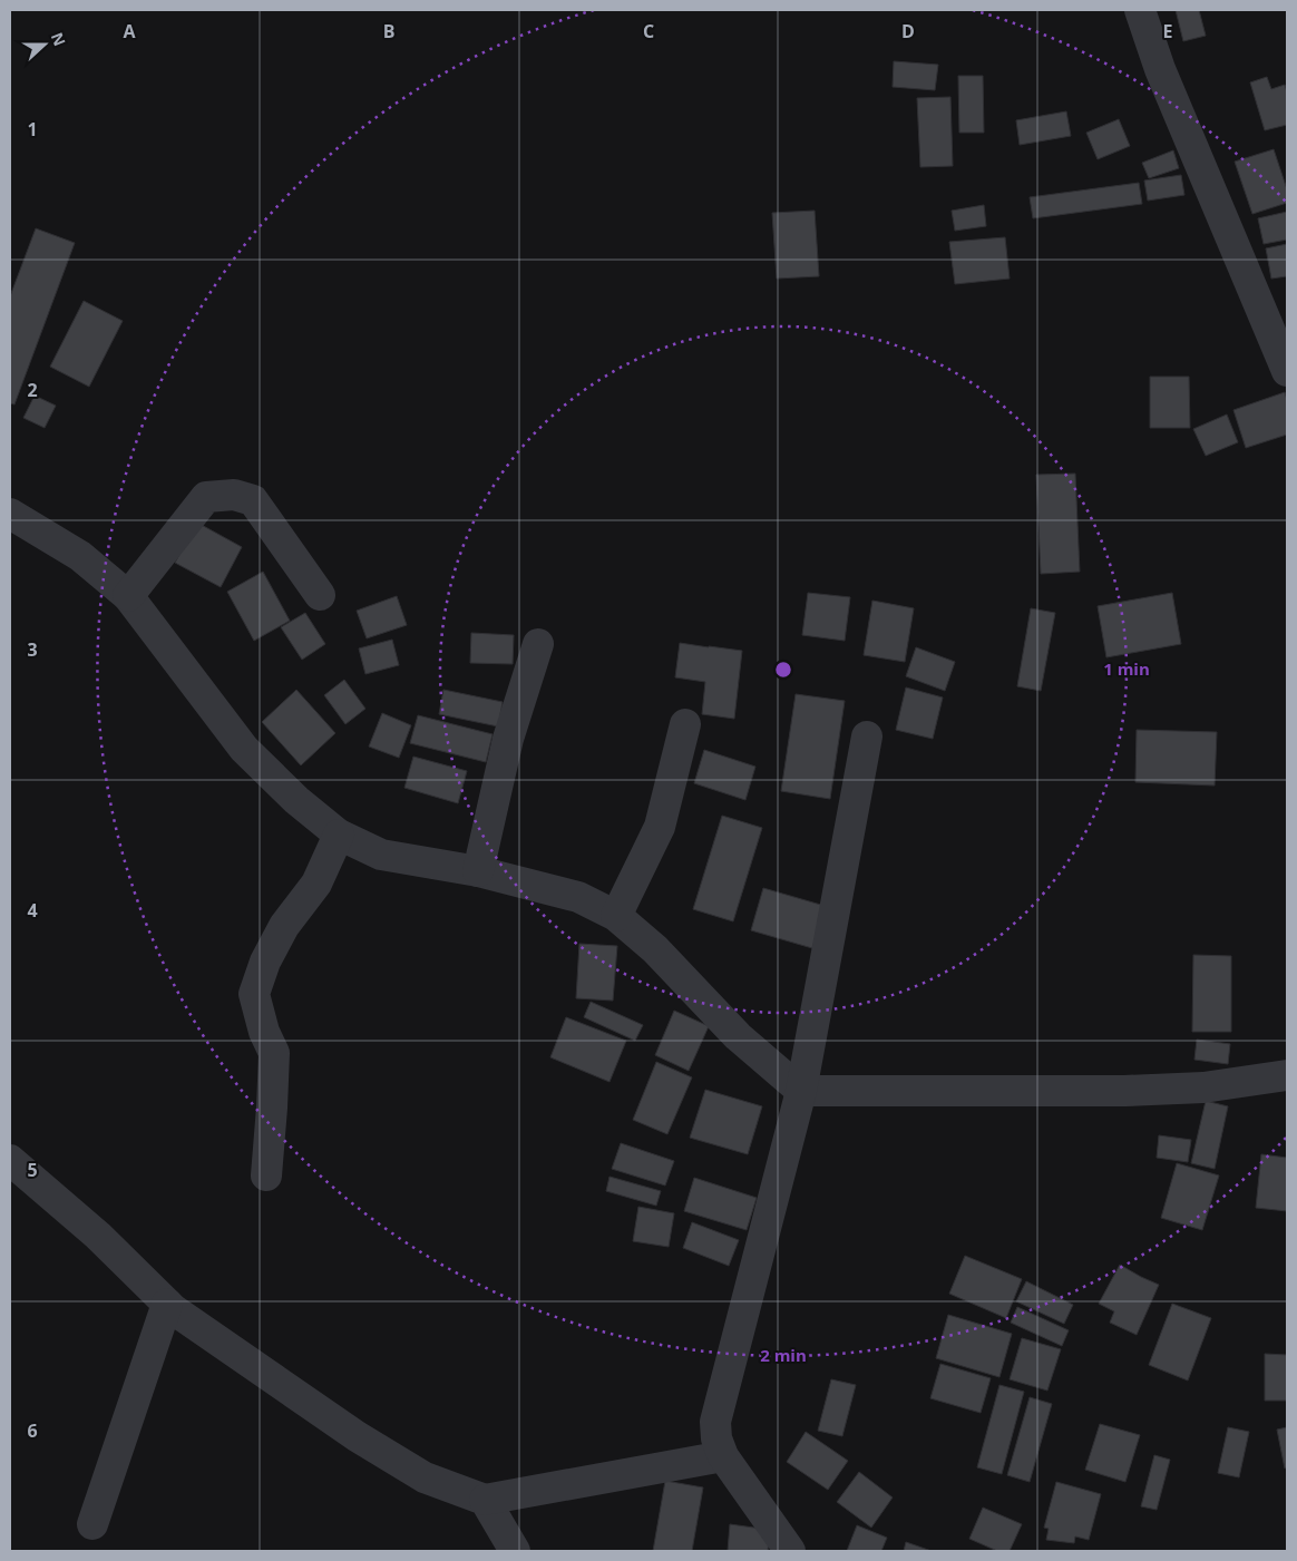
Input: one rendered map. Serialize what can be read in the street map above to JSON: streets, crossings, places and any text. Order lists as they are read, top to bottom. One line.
{"north":"right","grid":{"columns":["A","B","C","D","E"],"rows":["1","2","3","4","5","6"]},"rings":["1 min","2 min"]}
